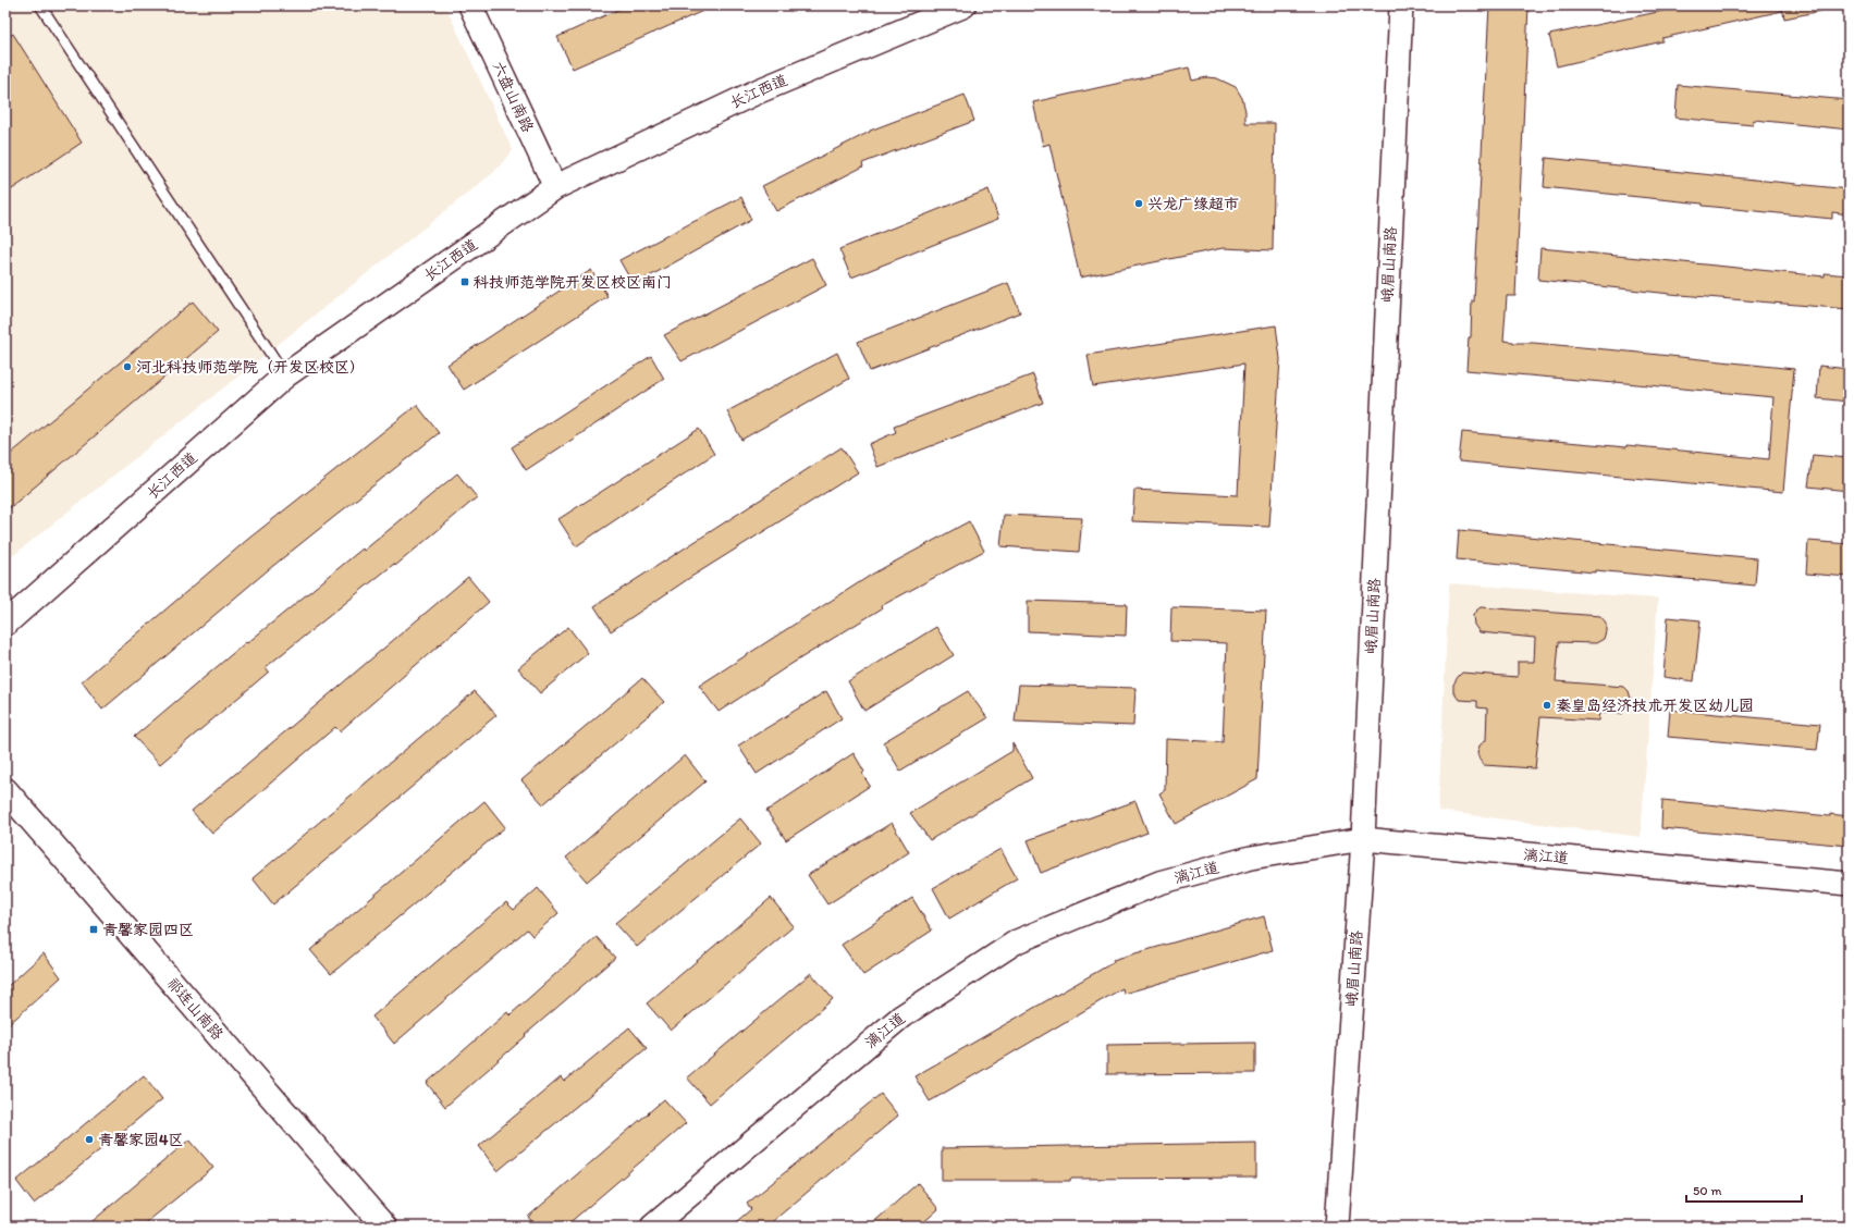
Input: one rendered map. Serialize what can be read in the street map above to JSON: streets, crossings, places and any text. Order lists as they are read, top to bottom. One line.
{"streets":{"main road":["长江西道","祁连山南路"],"street":["六盘山南路","峨眉山南路","漓江道"]},"crossings":[["长江西道","六盘山南路"],["峨眉山南路","漓江道"]],"places":{"other":["兴龙广缘超市","河北科技师范学院（开发区校区）","秦皇岛经济技术开发区幼儿园","青馨家园4区"],"transit":["科技师范学院开发区校区南门","青馨家园四区"]},"scale_bar":"50 m"}
